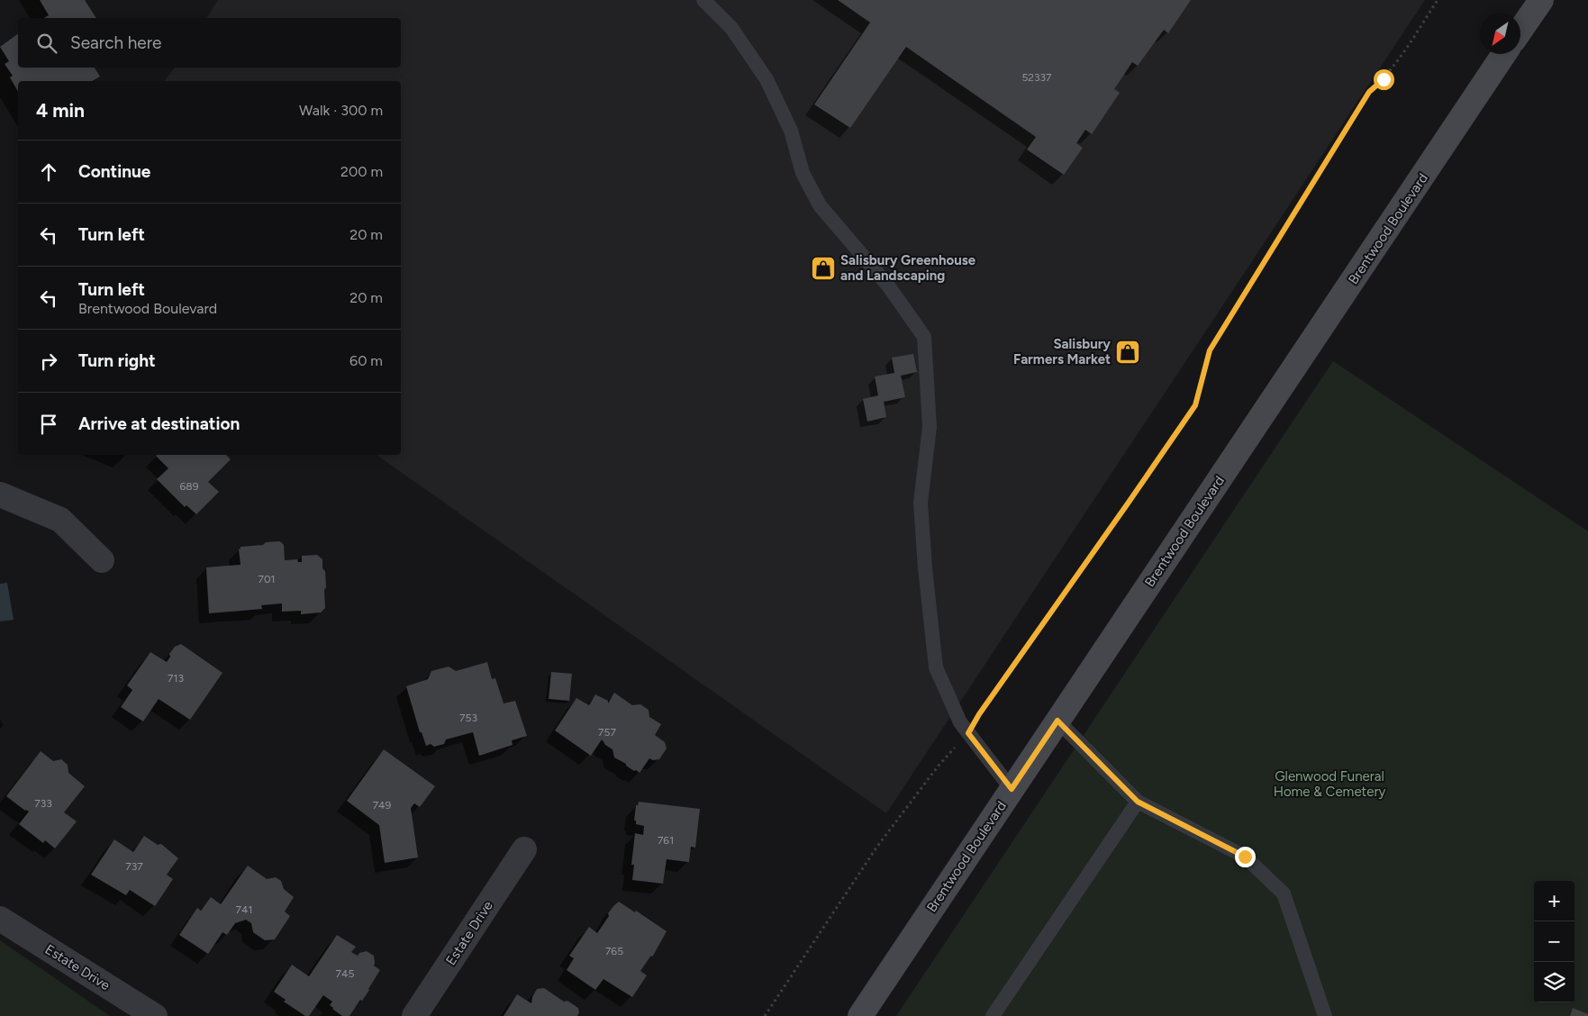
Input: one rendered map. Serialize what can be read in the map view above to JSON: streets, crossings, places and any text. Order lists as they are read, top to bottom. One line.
{"streets":{"street":["Brentwood Boulevard","Estate Drive"]},"parks":["Glenwood Funeral Home & Cemetery"],"places":{"shop":["Salisbury Greenhouse and Landscaping","Salisbury Farmers Market"]},"house_numbers":["52337","689","701","713","753","757","733","749","761","737","741","765","745"],"north":"bottom left","page":{"search":"Search here","heading":["4 min","Walk · 300 m"],"list":[["Continue","200 m"],["Turn left","20 m"],["Turn left","Brentwood Boulevard","20 m"],["Turn right","60 m"],"Arrive at destination"],"map_buttons":["+","−"]}}
